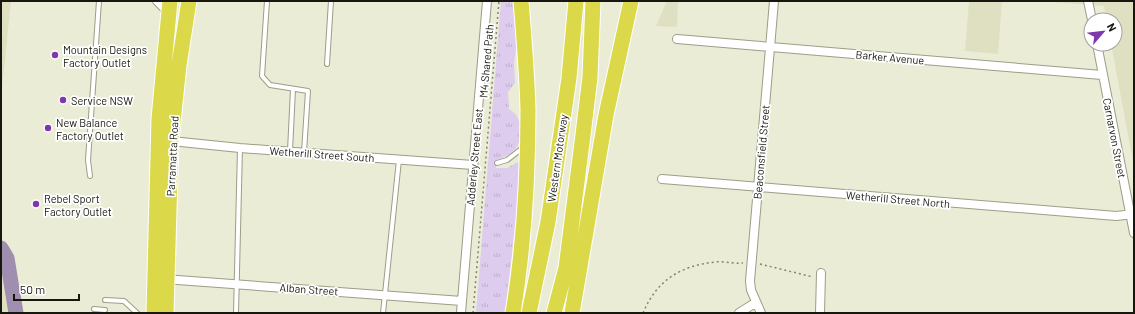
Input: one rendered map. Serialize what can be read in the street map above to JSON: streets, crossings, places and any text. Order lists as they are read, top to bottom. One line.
{"streets":{"highway":["Parramatta Road","Western Motorway"],"street":["Barker Avenue","Carnarvon Street","Beaconsfield Street","Wetherill Street South","Adderley Street East","Wetherill Street North","Alban Street"],"path":["M4 Shared Path"]},"crossings":[["Barker Avenue","Carnarvon Street"],["Barker Avenue","Beaconsfield Street"],["Carnarvon Street","Wetherill Street North"],["Beaconsfield Street","Wetherill Street North"],["Wetherill Street South","Parramatta Road"],["Wetherill Street South","Adderley Street East"],["Parramatta Road","Alban Street"],["Adderley Street East","Alban Street"]],"places":["Mountain Designs Factory Outlet","Service NSW","New Balance Factory Outlet","Rebel Sport Factory Outlet"],"scale_bar":"50 m","north":"top right"}
